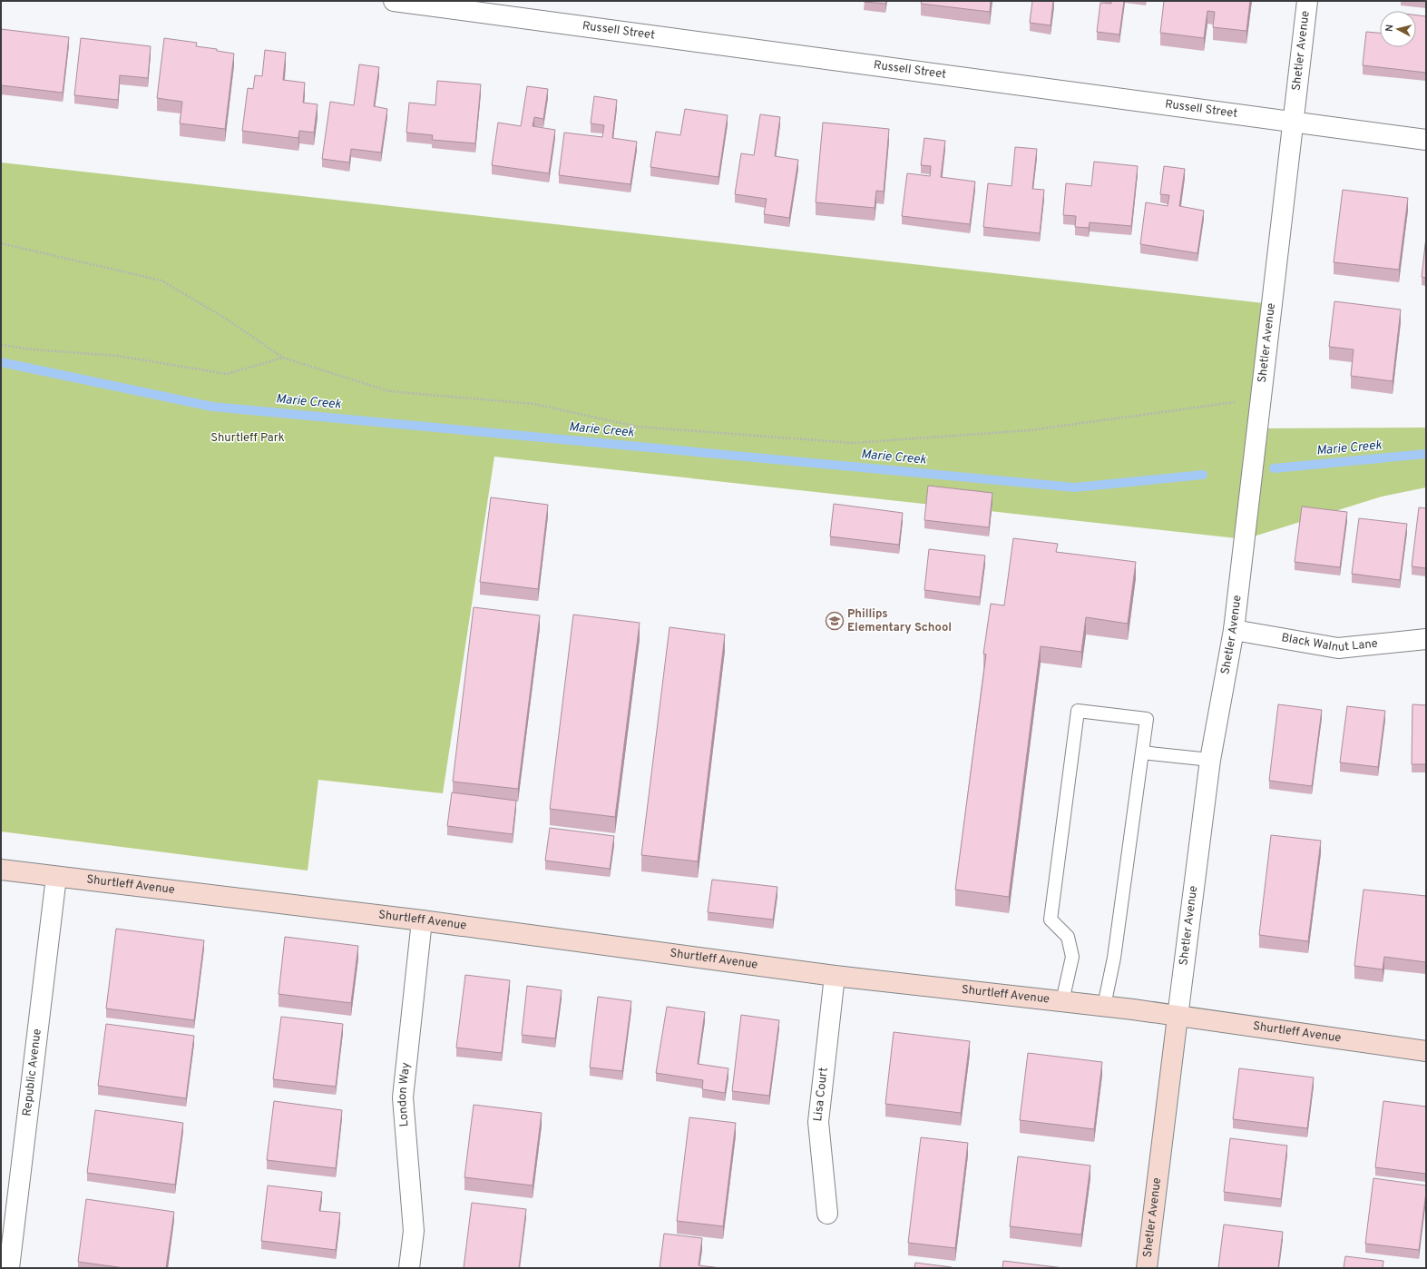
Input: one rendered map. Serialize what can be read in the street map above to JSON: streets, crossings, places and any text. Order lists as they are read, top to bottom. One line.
{"streets":{"street":["Russell Street","Shetler Avenue","Black Walnut Lane","Shurtleff Avenue","Republic Avenue","London Way","Lisa Court"]},"crossings":[["Russell Street","Shetler Avenue"],["Shetler Avenue","Black Walnut Lane"],["Shetler Avenue","Shurtleff Avenue"],["Shurtleff Avenue","Republic Avenue"],["Shurtleff Avenue","London Way"],["Shurtleff Avenue","Lisa Court"]],"water":["Marie Creek"],"parks":["Shurtleff Park"],"places":{"school or university":["Phillips Elementary School"]},"north":"left"}
